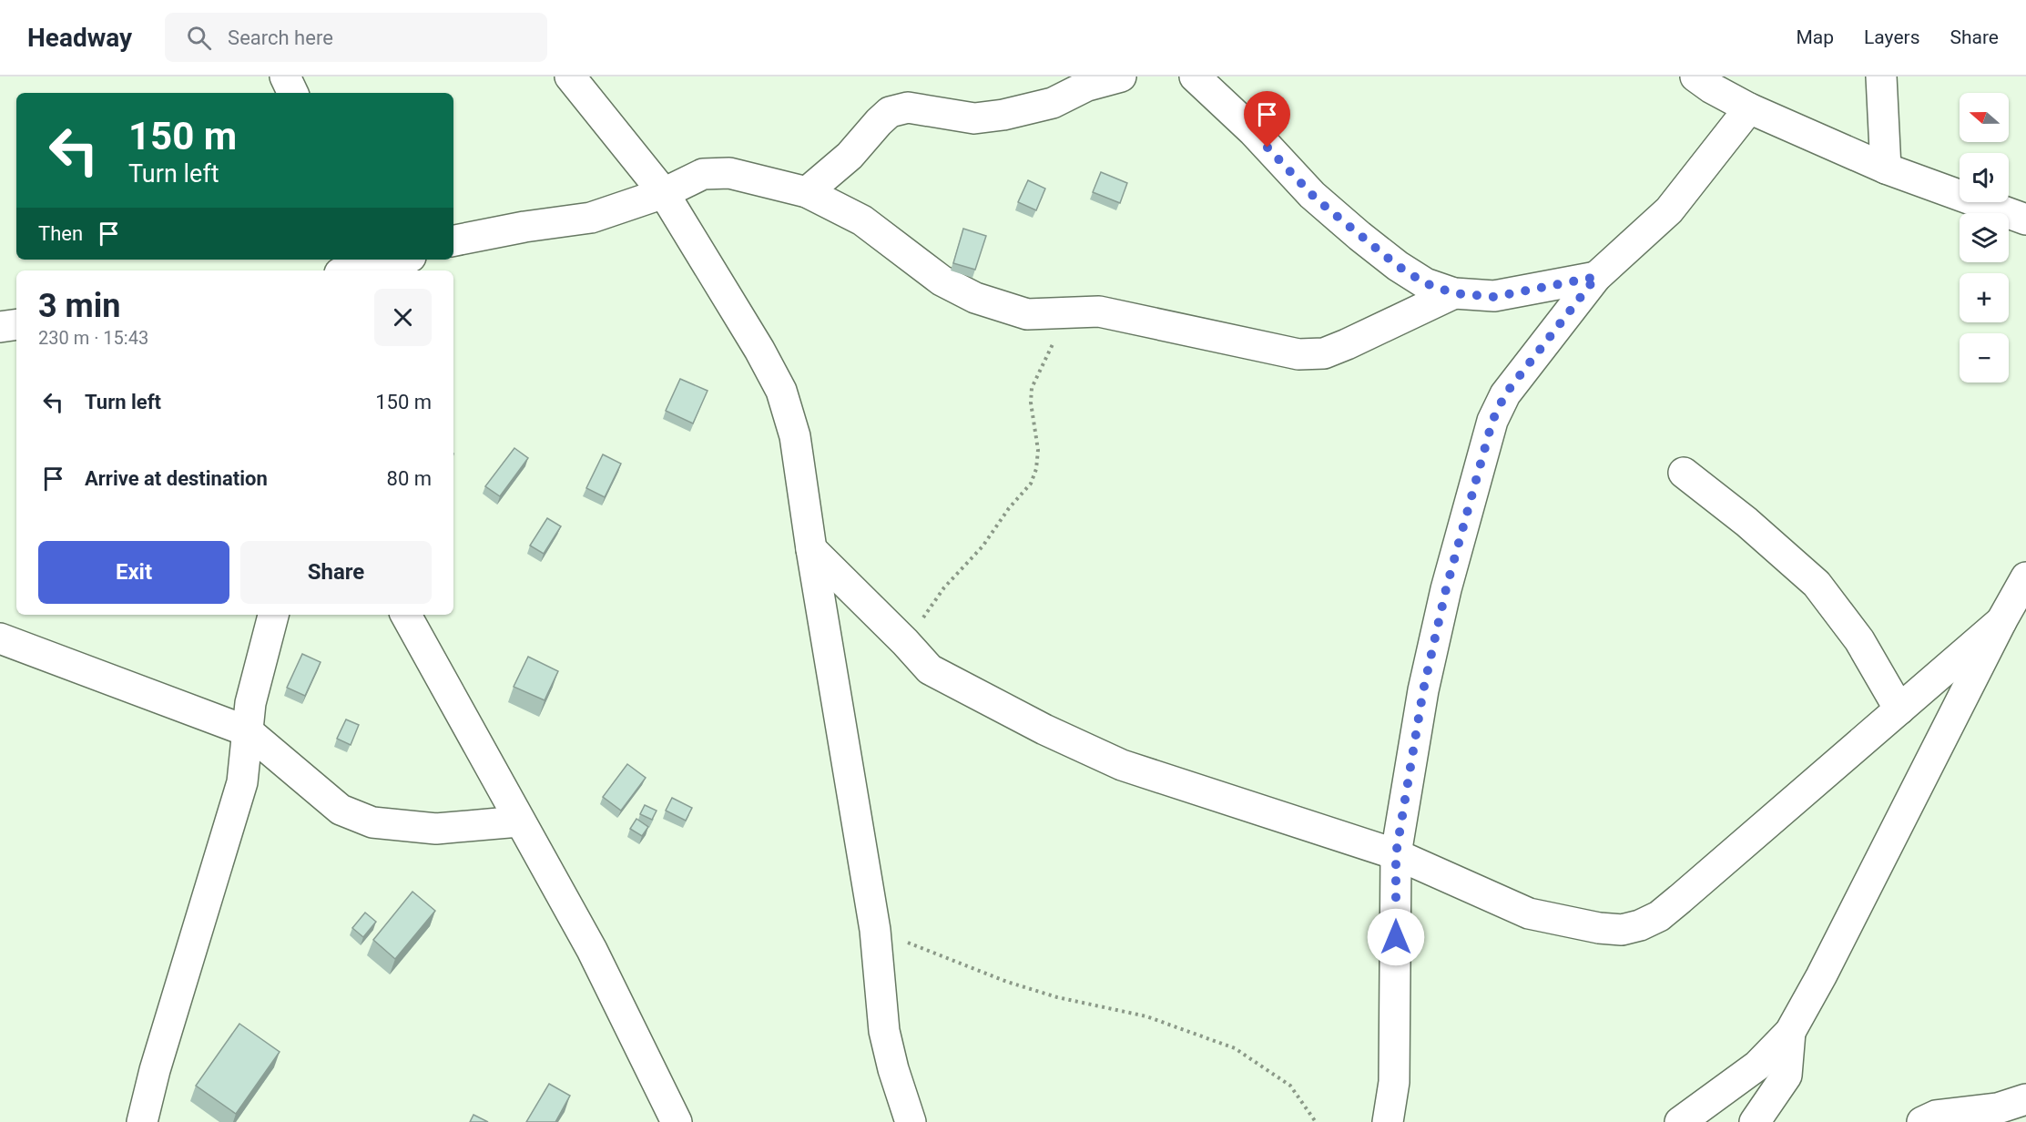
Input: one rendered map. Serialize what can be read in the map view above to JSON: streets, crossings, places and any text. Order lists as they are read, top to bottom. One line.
{"north":"left","page":{"header":"Headway","search":"Search here","nav":["Map","Layers","Share"],"map_buttons":["+","−"],"turn":["150 m","Turn left"],"then":"Then","heading":["3 min","230 m · 15:43"],"list":[{"name":"Turn left","value":"150 m"},{"name":"Arrive at destination","value":"80 m"}],"buttons":["Exit","Share"]}}
